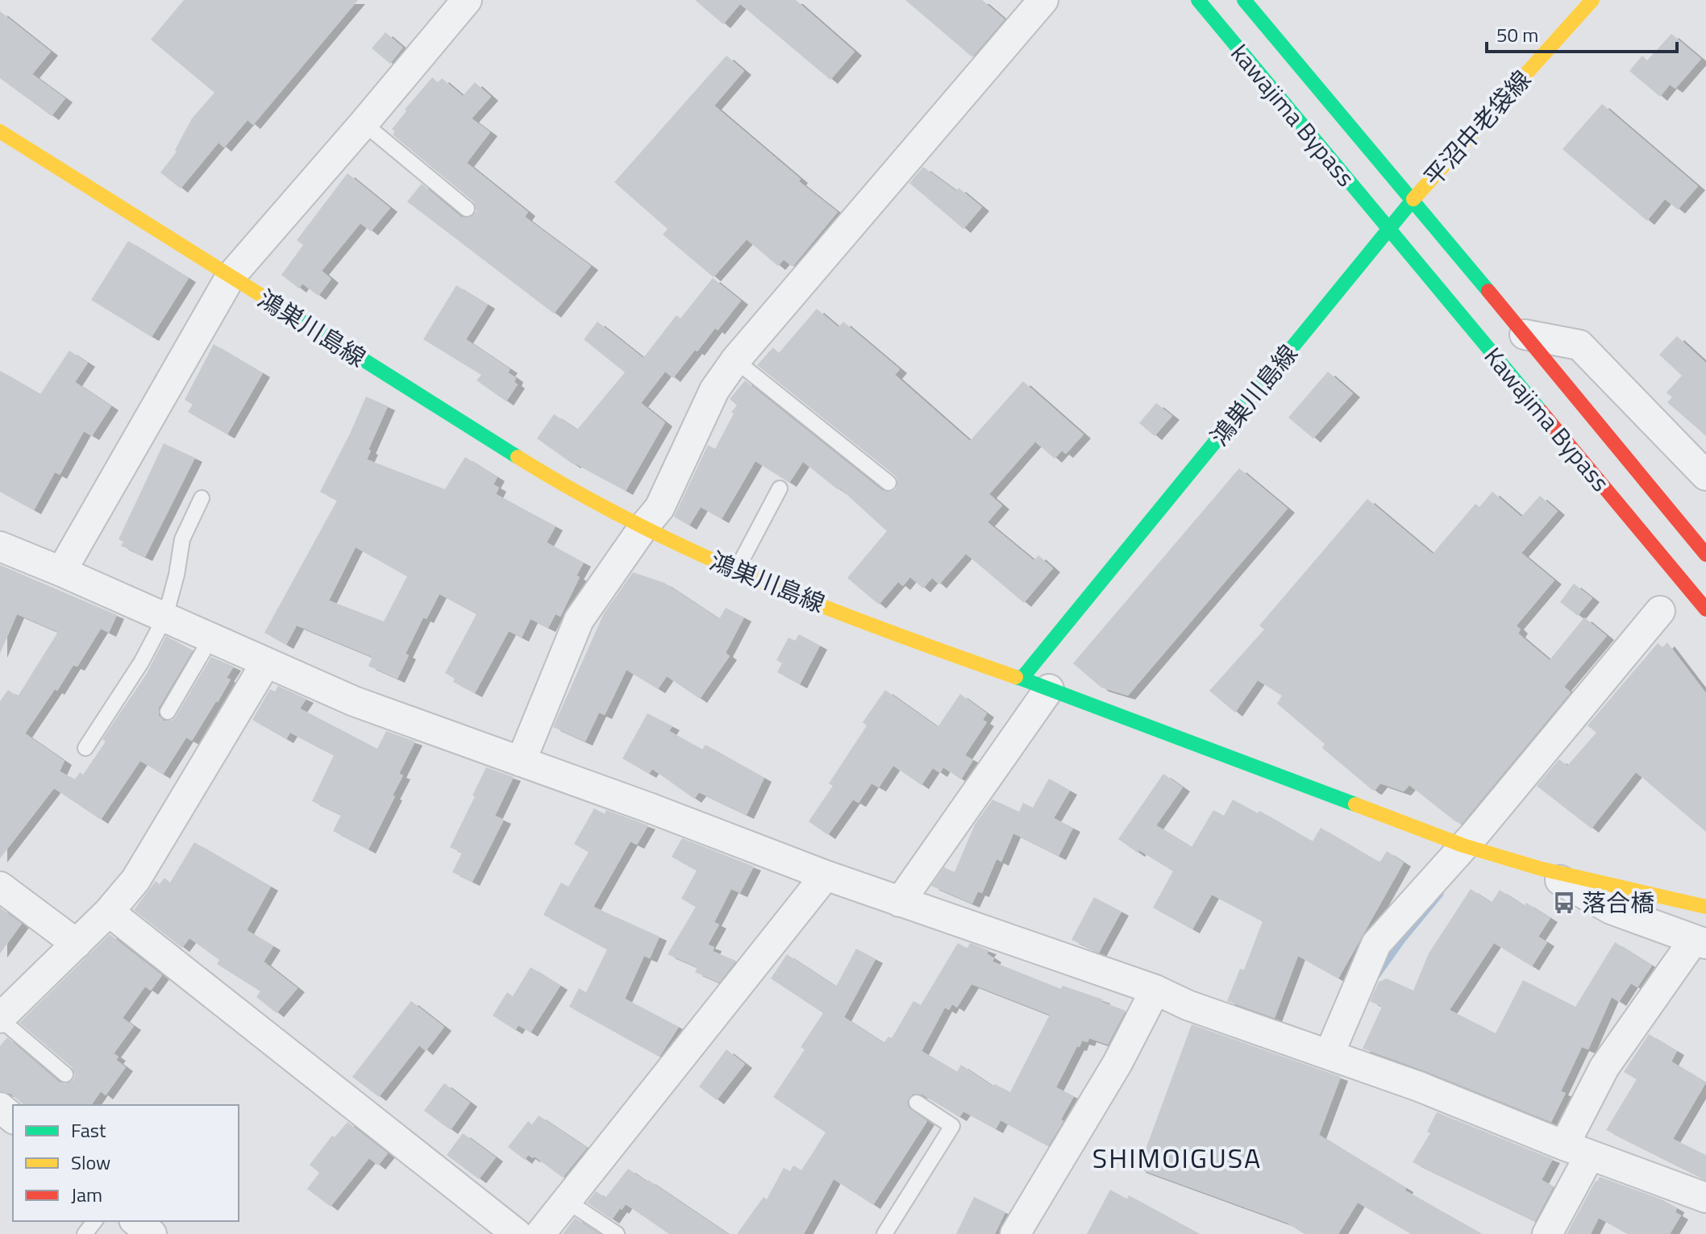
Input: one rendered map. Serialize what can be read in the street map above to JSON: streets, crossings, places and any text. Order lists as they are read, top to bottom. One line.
{"streets":{"main road":["kawajima Bypass","平沼中老袋線","鴻巣川島線","Kawajima Bypass"]},"crossings":[["kawajima Bypass","平沼中老袋線"],["kawajima Bypass","鴻巣川島線"],["kawajima Bypass","Kawajima Bypass"],["平沼中老袋線","鴻巣川島線"],["平沼中老袋線","Kawajima Bypass"],["鴻巣川島線","Kawajima Bypass"]],"districts":["SHIMOIGUSA"],"places":{"bus stop":["落合橋"]},"legend":["Fast","Slow","Jam"],"scale_bar":"50 m"}
